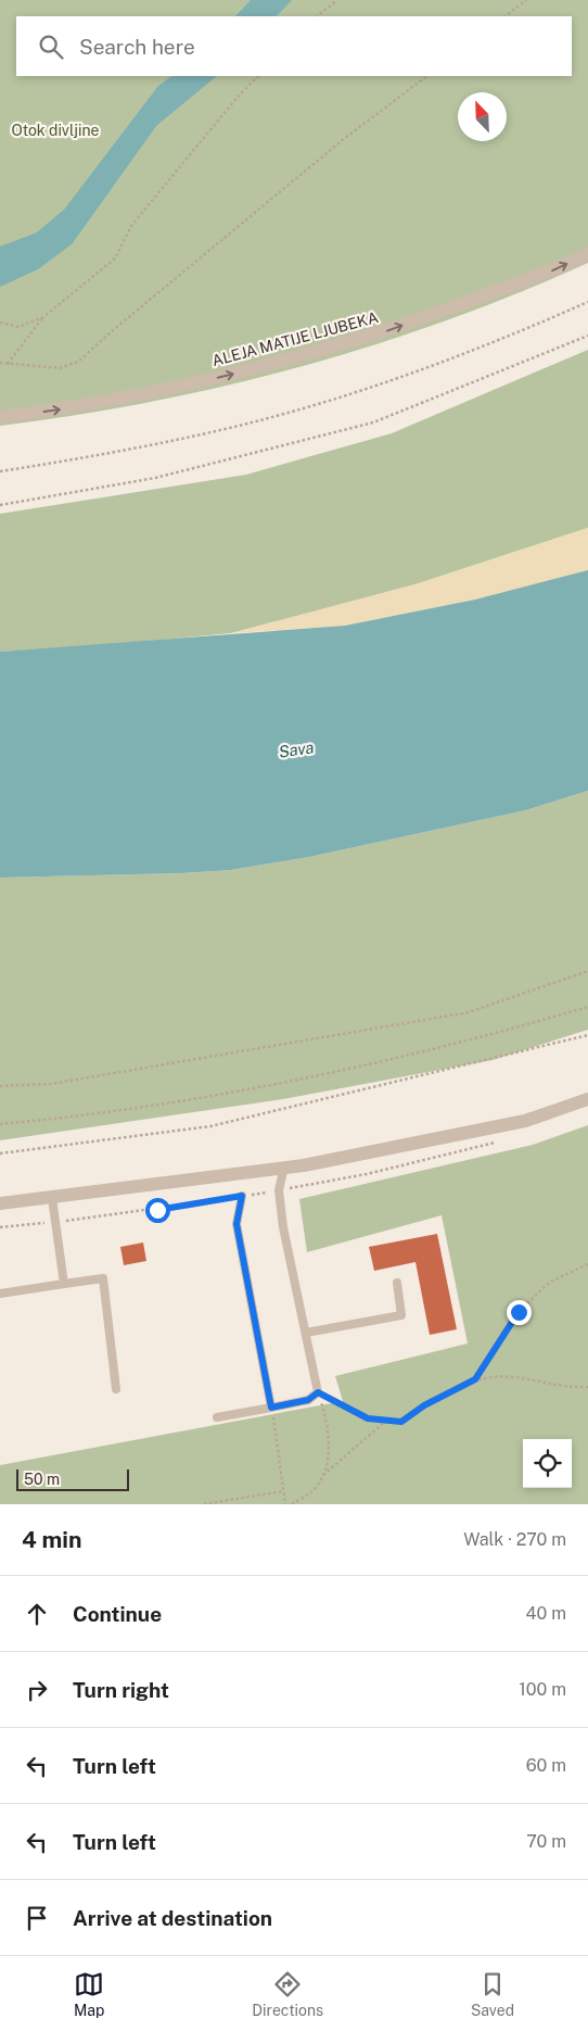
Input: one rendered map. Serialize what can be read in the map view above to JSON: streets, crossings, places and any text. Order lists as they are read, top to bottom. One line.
{"streets":{"street":["ALEJA MATIJE LJUBEKA"]},"one_way":["ALEJA MATIJE LJUBEKA"],"water":["Sava"],"parks":["Otok divljine"],"scale_bar":"50 m","north":"top left","page":{"search":"Search here","scale":"50 m","heading":["4 min","Walk · 270 m"],"list":[["Continue","40 m"],["Turn right","100 m"],["Turn left","60 m"],["Turn left","70 m"],"Arrive at destination"],"nav":["Map","Directions","Saved"]}}
